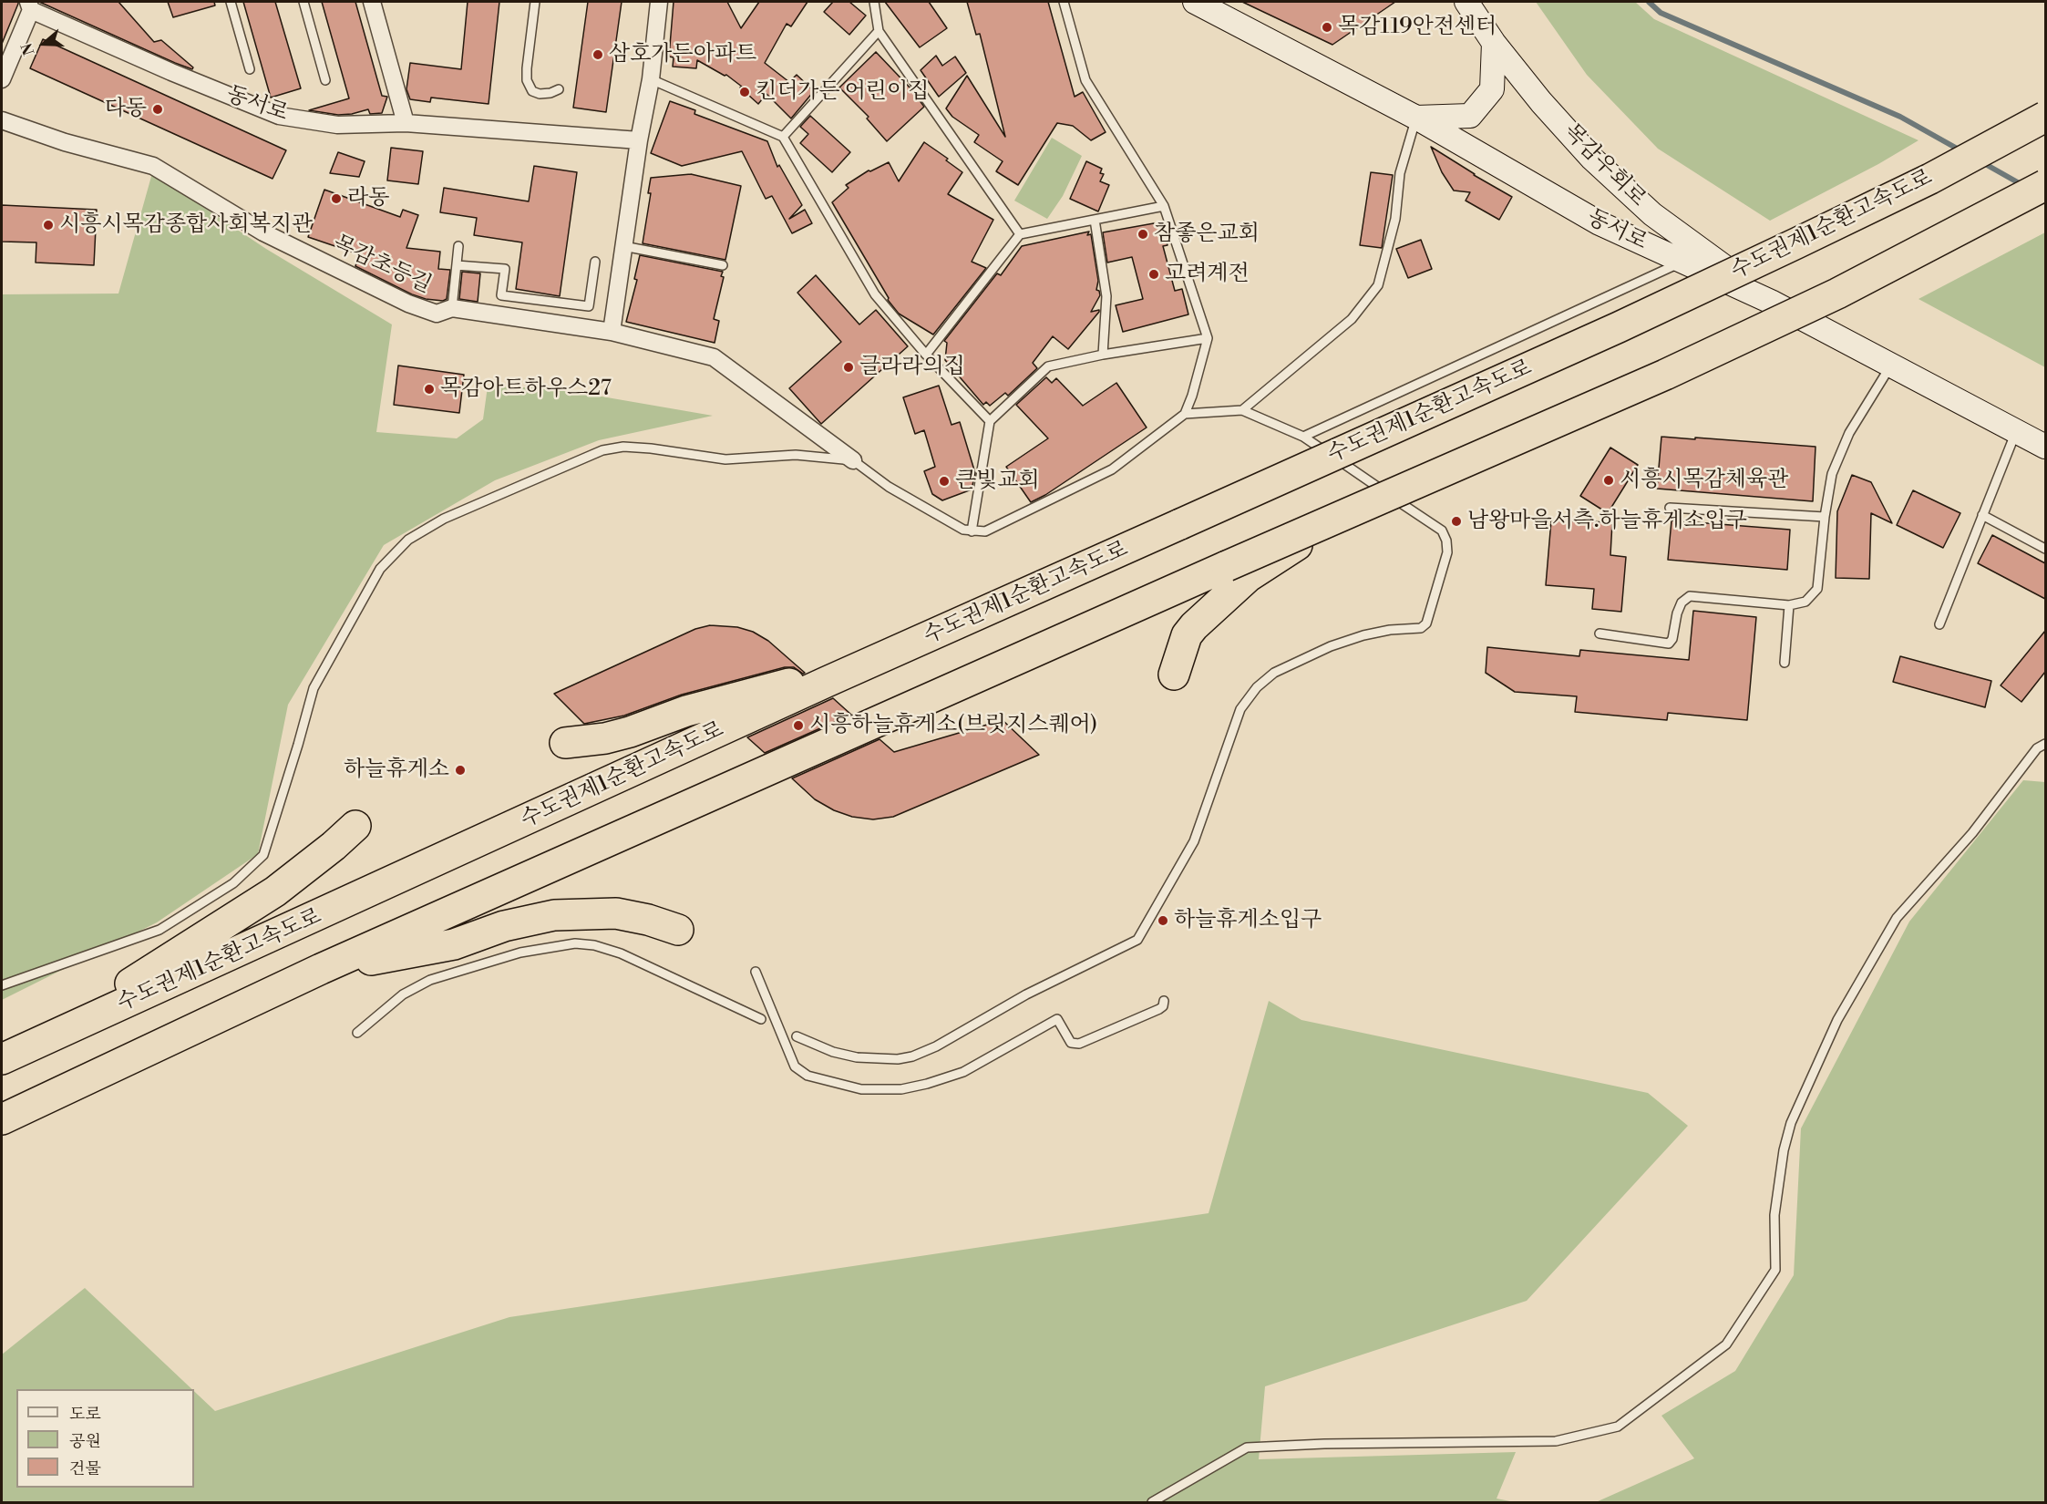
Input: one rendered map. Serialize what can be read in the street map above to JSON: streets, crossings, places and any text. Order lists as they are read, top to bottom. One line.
{"streets":{"highway":["수도권제1순환고속도로"],"street":["동서로","목감우회로","목감초등길"]},"crossings":[["동서로","목감우회로"]],"places":["목감119안전센터","삼호가든아파트","킨더가든 어린이집","다동","라동","시흥시목감종합사회복지관","참좋은교회","고려계전","글라라의집","목감아트하우스27","시흥시목감체육관","큰빛교회","남왕마을서측.하늘휴게소입구","시흥하늘휴게소(브릿지스퀘어)","하늘휴게소","하늘휴게소입구"],"legend":["도로","공원","건물"],"north":"left"}
